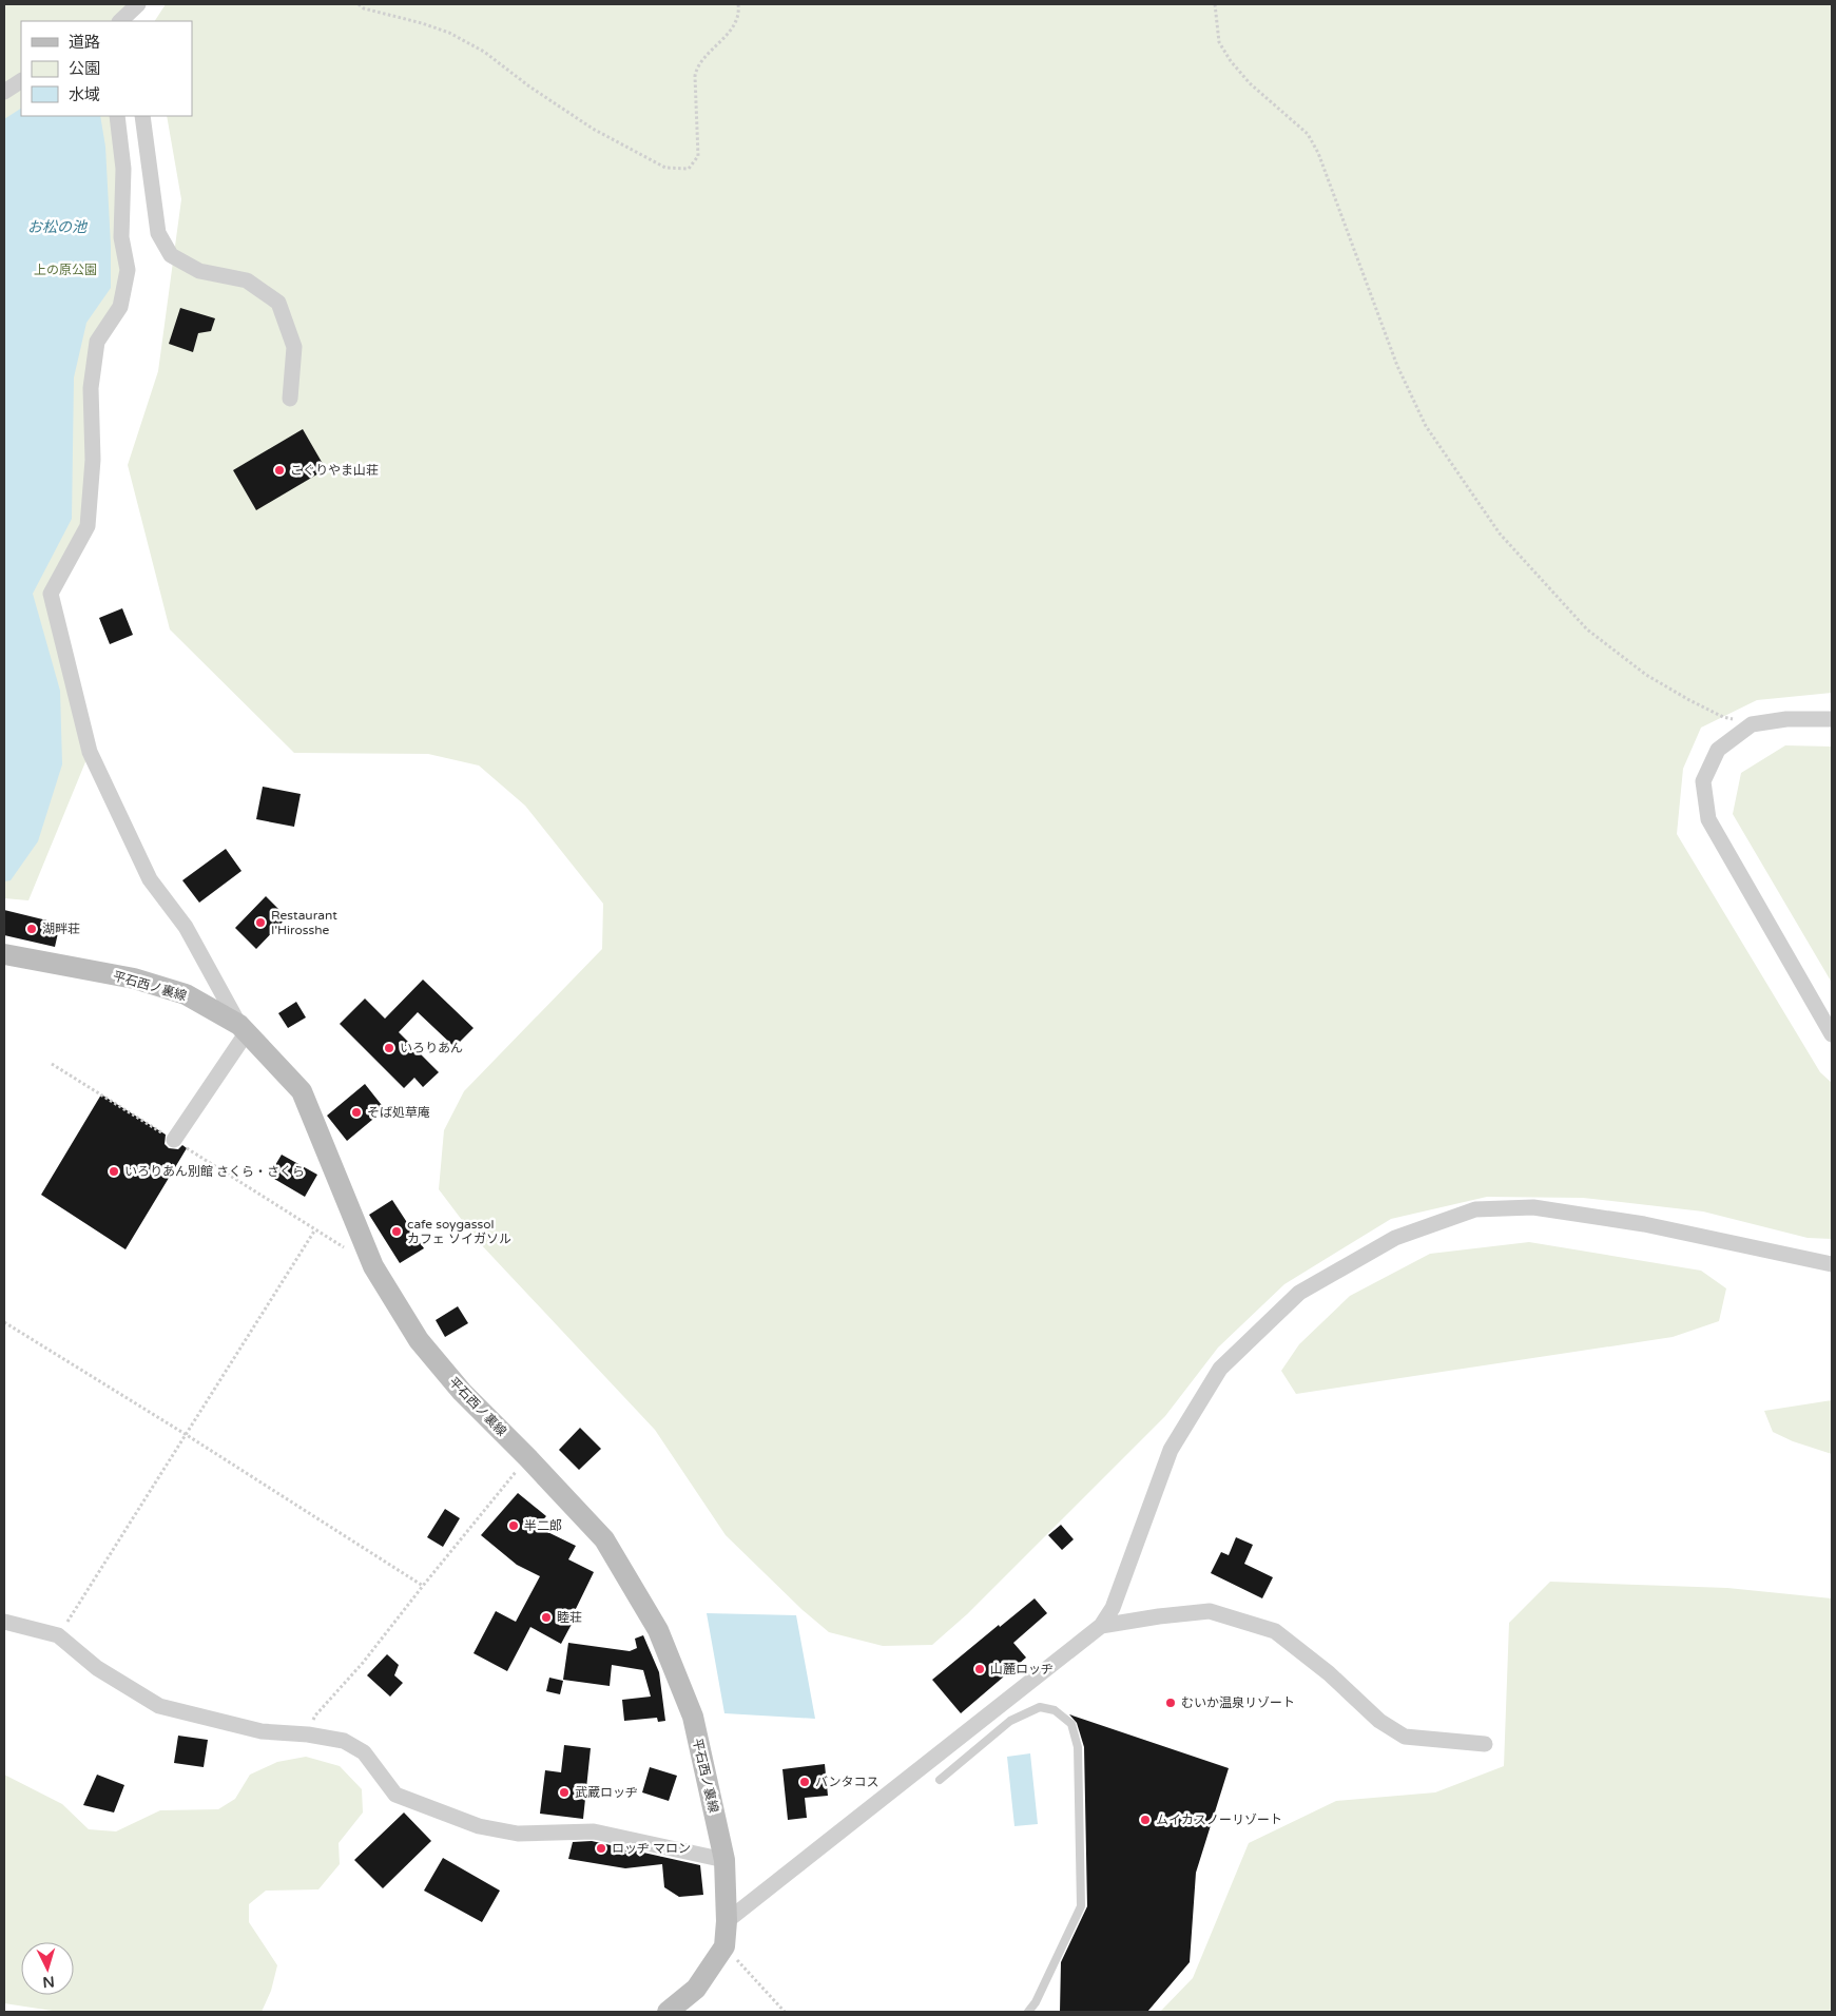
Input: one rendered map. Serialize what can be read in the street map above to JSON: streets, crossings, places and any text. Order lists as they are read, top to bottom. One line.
{"streets":{"main road":["平石西ノ裏線"]},"water":["お松の池"],"parks":["上の原公園"],"places":["こぐりやま山荘","Restaurant I'Hirosshe","湖畔荘","いろりあん","そば処草庵","いろりあん別館 さくら・さくら","cafe soygassol カフェ ソイガソル","半二郎","睦荘","山麓ロッヂ","むいか温泉リゾート","バンタコス","武蔵ロッヂ","ムイカスノーリゾート","ロッヂ マロン"],"legend":["道路","公園","水域"],"north":"bottom"}
